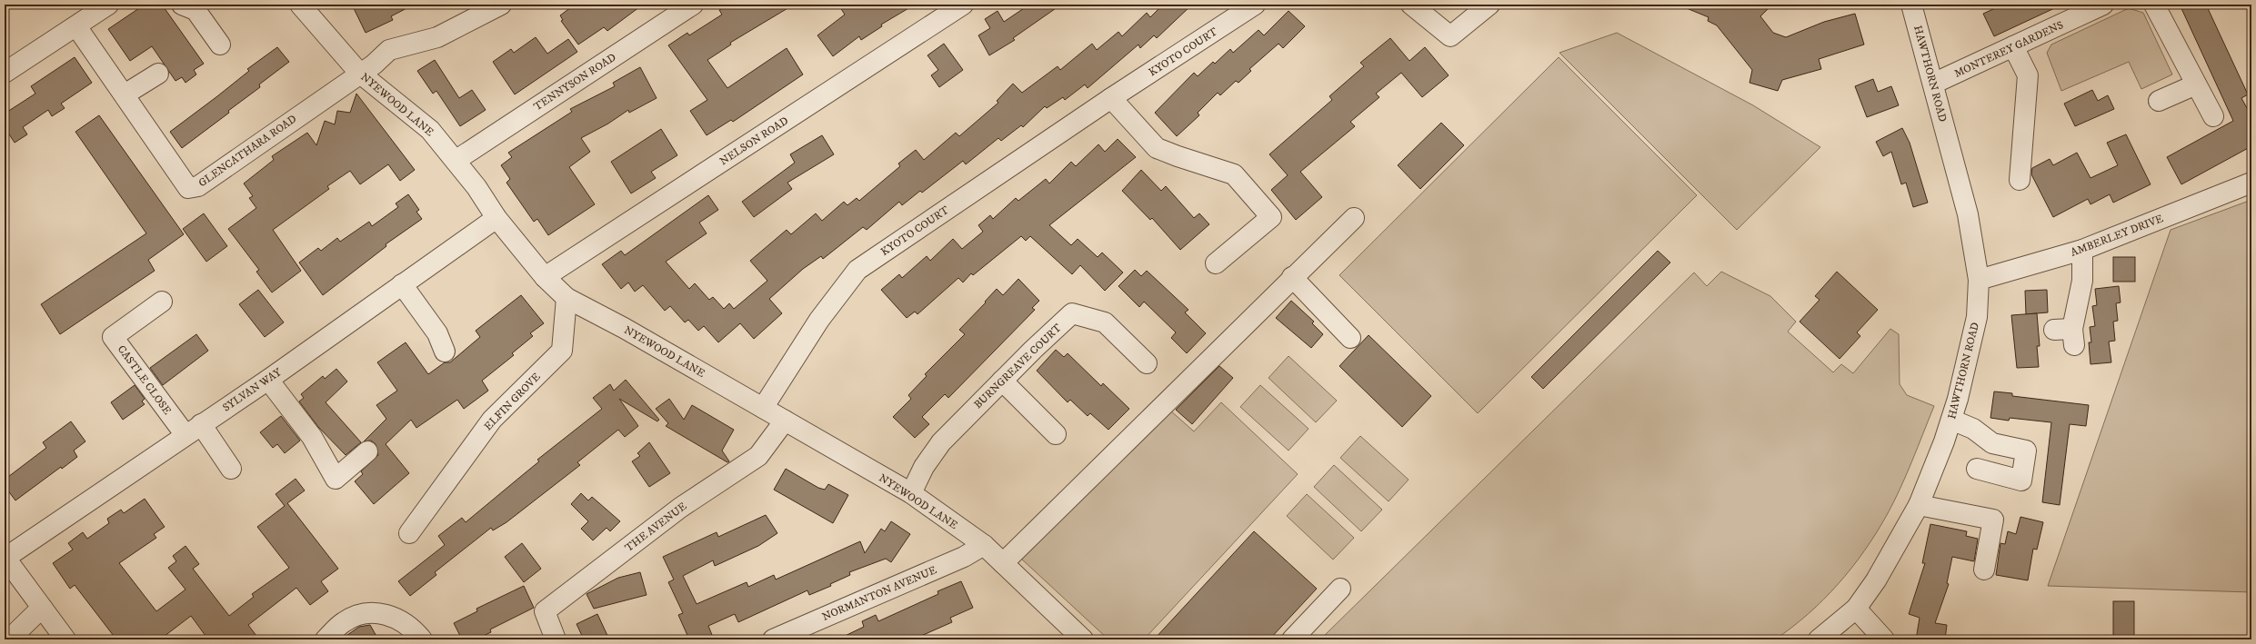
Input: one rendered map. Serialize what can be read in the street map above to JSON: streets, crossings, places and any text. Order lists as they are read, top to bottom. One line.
{"streets":{"street":["MONTEREY GARDENS","KYOTO COURT","HAWTHORN ROAD","TENNYSON ROAD","NYEWOOD LANE","NELSON ROAD","GLENCATHARA ROAD","AMBERLEY DRIVE","BURNGREAVE COURT","CASTLE CLOSE","SYLVAN WAY","ELFIN GROVE","THE AVENUE","NORMANTON AVENUE"]},"crossings":[["MONTEREY GARDENS","HAWTHORN ROAD"],["KYOTO COURT","NYEWOOD LANE"],["HAWTHORN ROAD","AMBERLEY DRIVE"],["TENNYSON ROAD","NYEWOOD LANE"],["NYEWOOD LANE","NELSON ROAD"],["NYEWOOD LANE","GLENCATHARA ROAD"],["NYEWOOD LANE","BURNGREAVE COURT"],["NYEWOOD LANE","SYLVAN WAY"],["NYEWOOD LANE","ELFIN GROVE"],["NYEWOOD LANE","THE AVENUE"],["NYEWOOD LANE","NORMANTON AVENUE"],["CASTLE CLOSE","SYLVAN WAY"]]}
